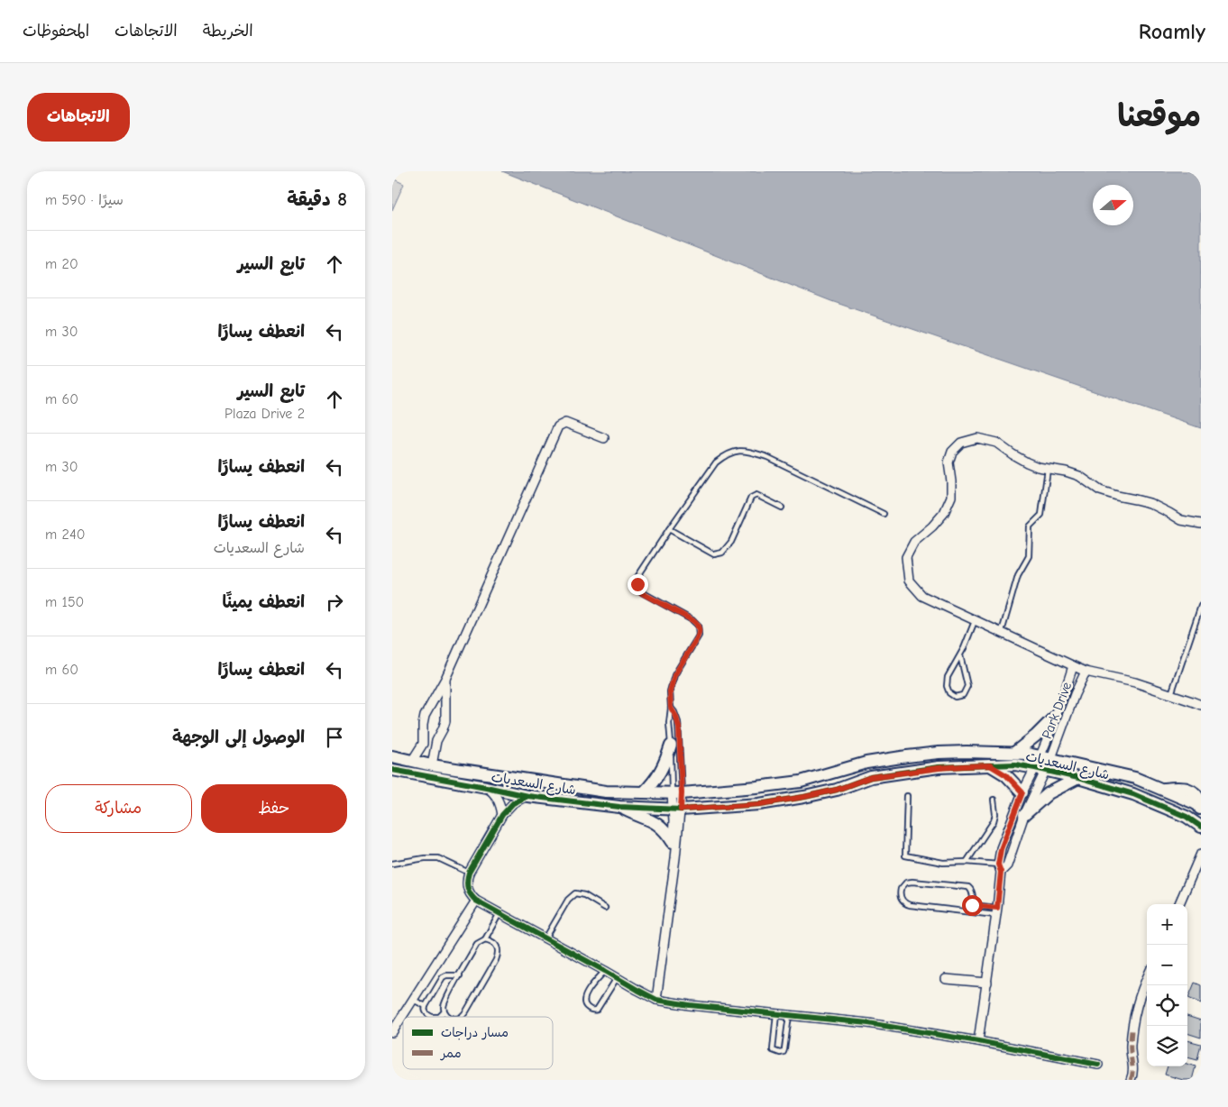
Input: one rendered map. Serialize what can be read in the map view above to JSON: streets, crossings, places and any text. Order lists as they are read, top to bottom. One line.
{"streets":{"street":["Park Drive","شارع السعديات"]},"crossings":[["Park Drive","شارع السعديات"]],"legend":["مسار دراجات","ممر"],"north":"right","page":{"header":"Roamly","nav":["الخريطة","الاتجاهات","المحفوظات"],"title":"موقعنا","buttons":["الاتجاهات",["حفظ","مشاركة"]],"heading":["8 دقيقة","سيرًا · 590 m"],"list":[["تابع السير","20 m"],["انعطف يسارًا","30 m"],["تابع السير","Plaza Drive 2","60 m"],["انعطف يسارًا","30 m"],["انعطف يسارًا","شارع السعديات","240 m"],["انعطف يمينًا","150 m"],["انعطف يسارًا","60 m"],"الوصول إلى الوجهة"],"map_buttons":["+","−"]}}
